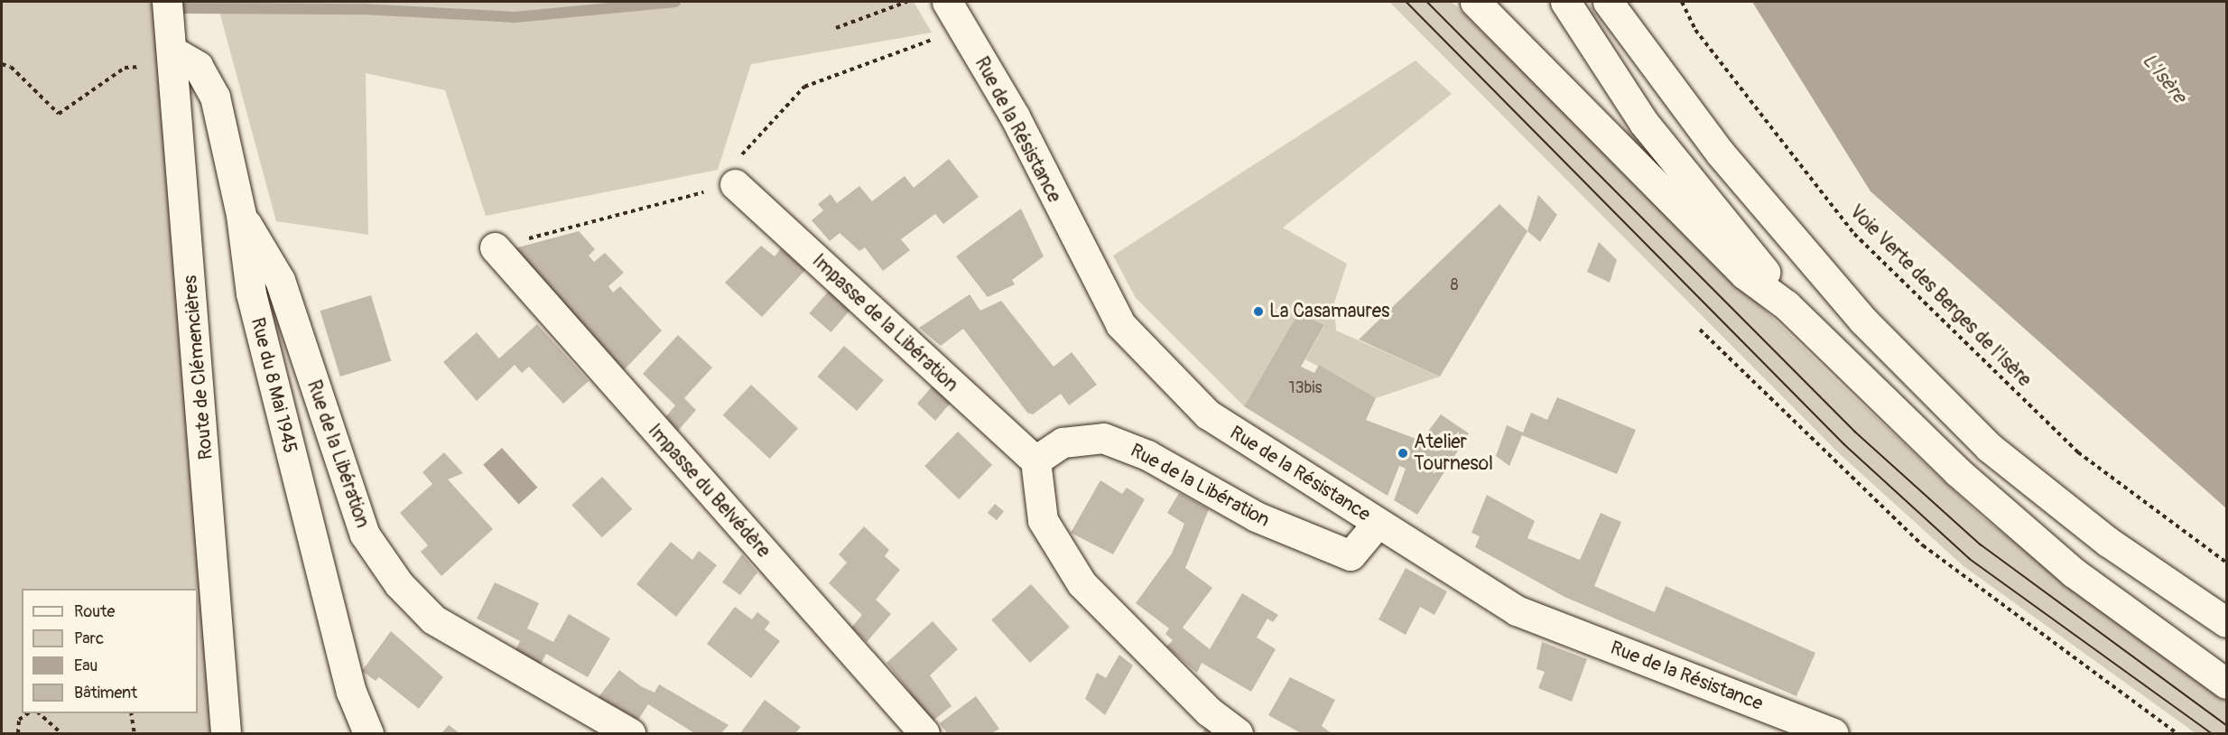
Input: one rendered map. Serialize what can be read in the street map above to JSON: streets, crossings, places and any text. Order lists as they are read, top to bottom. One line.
{"streets":{"main road":["Rue de la Résistance","Impasse de la Libération","Route de Clémencières","Rue du 8 Mai 1945","Rue de la Libération","Impasse du Belvédère"],"path":["Voie Verte des Berges de l'Isère"]},"crossings":[["Rue de la Résistance","Rue de la Libération"],["Impasse de la Libération","Rue de la Libération"],["Route de Clémencières","Rue du 8 Mai 1945"],["Rue du 8 Mai 1945","Rue de la Libération"]],"water":["L'Isère"],"places":["La Casamaures","Atelier Tournesol"],"house_numbers":["8","13bis"],"legend":["Route","Parc","Eau","Bâtiment"]}
